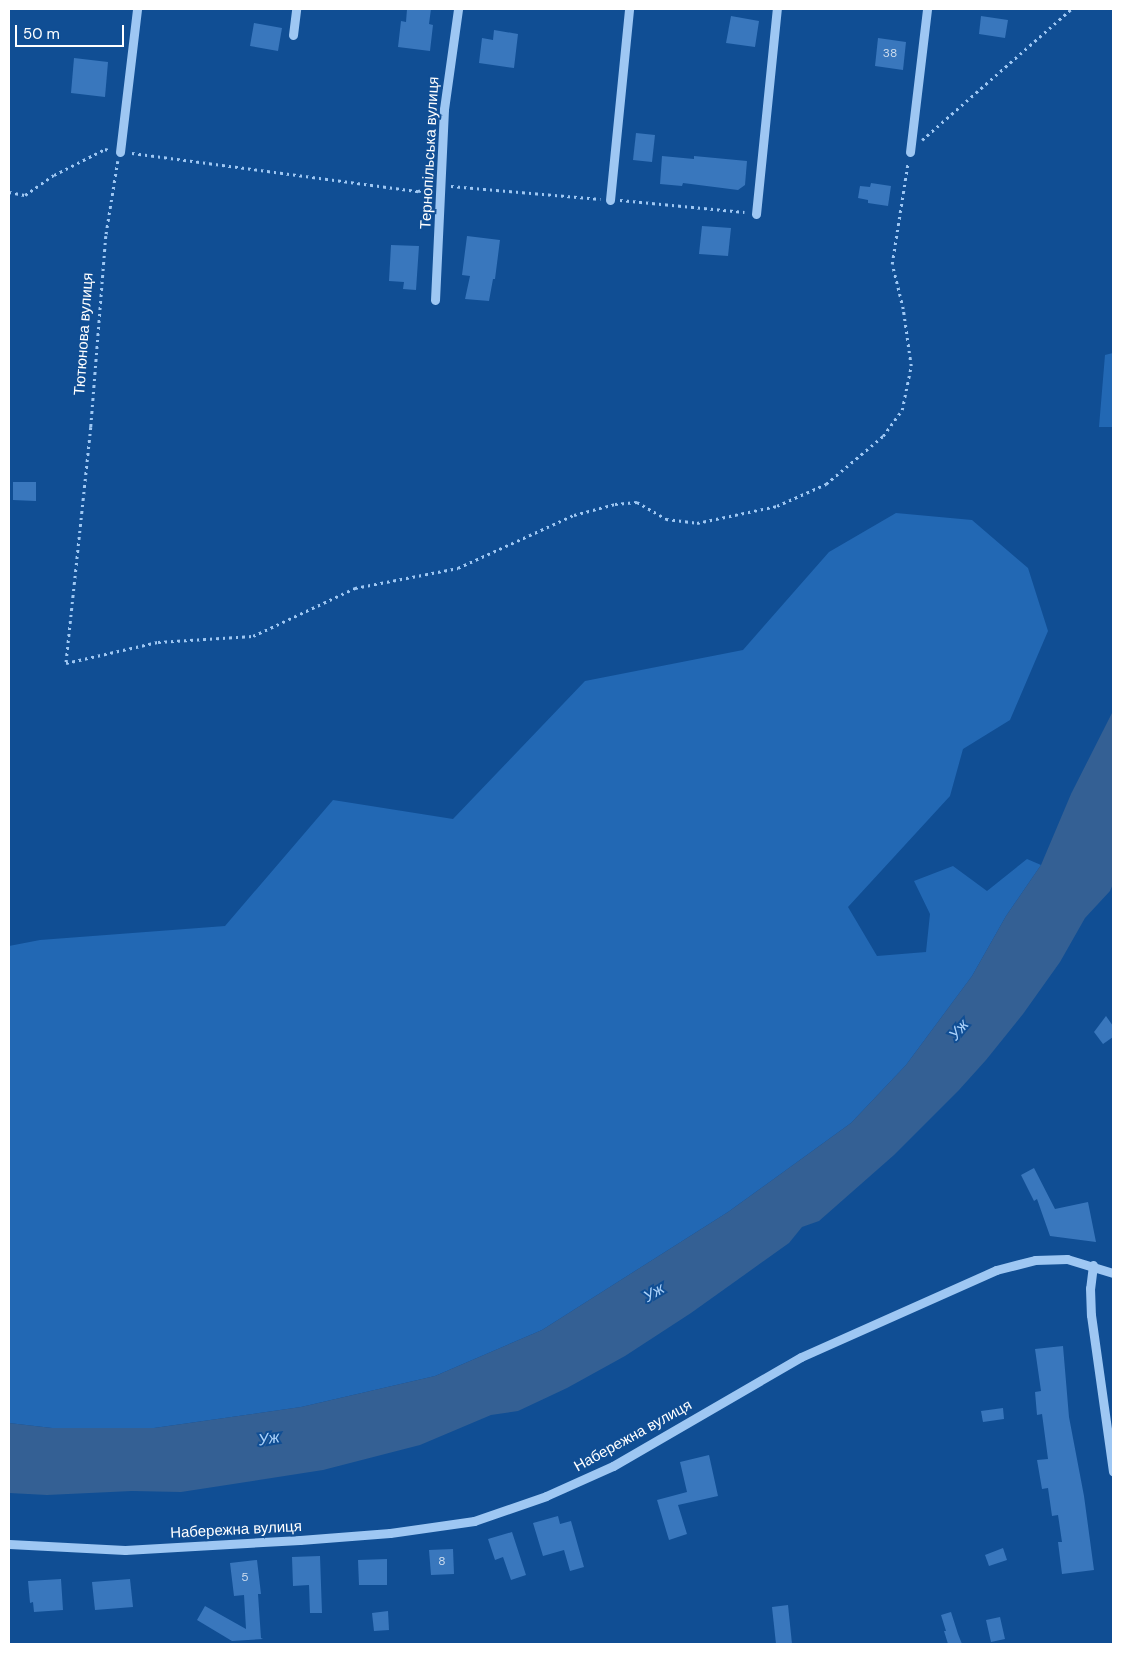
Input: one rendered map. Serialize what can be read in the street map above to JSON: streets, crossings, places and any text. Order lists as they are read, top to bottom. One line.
{"streets":{"street":["Тернопільська вулиця","Набережна вулиця"],"path":["Тютюнова вулиця"]},"water":["Уж"],"house_numbers":["38","8","5"],"scale_bar":"50 m"}
